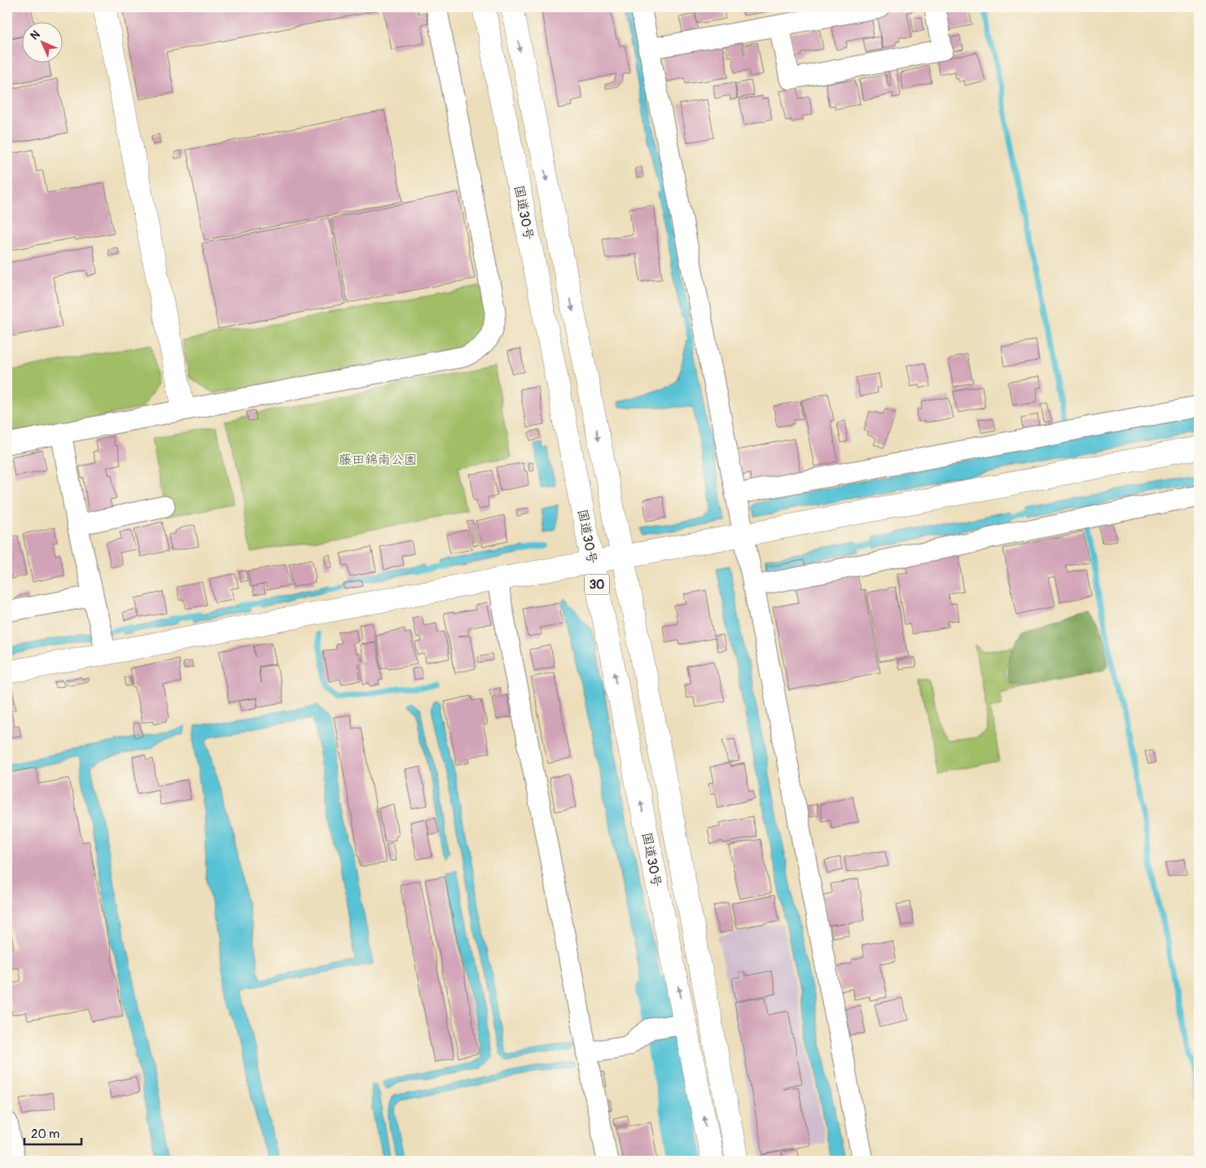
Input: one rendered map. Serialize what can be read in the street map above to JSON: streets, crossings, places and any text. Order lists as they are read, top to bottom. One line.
{"streets":{"main road":["国道30号","30"]},"parks":["藤田錦南公園"],"scale_bar":"20 m","north":"top left"}
